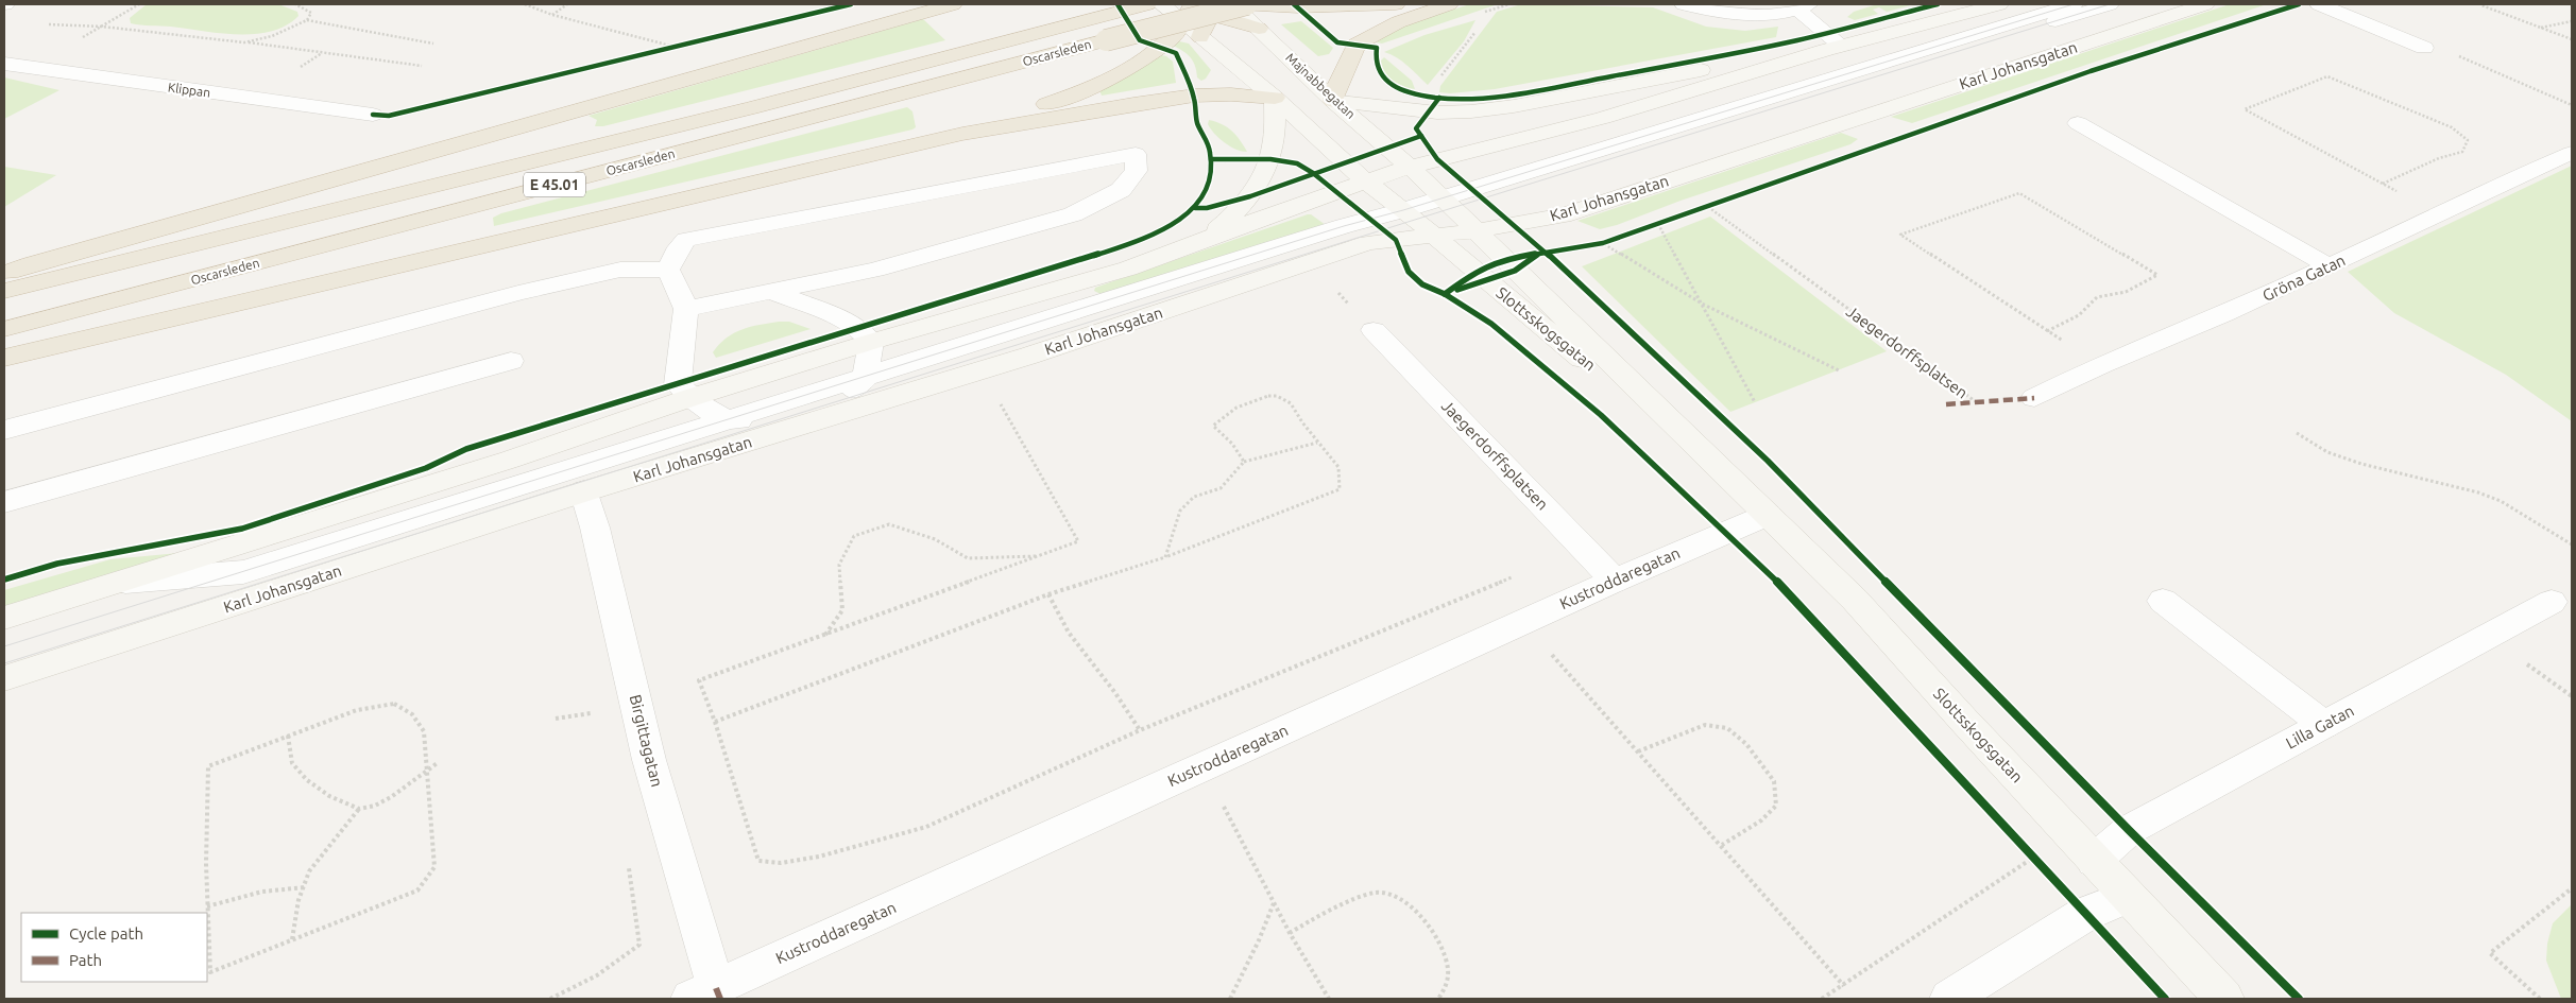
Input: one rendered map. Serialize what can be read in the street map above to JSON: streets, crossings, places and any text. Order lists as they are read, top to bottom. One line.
{"streets":{"highway":["Oscarsleden","E 45.01"],"street":["Karl Johansgatan","Majnabbegatan","Klippan","Gröna Gatan","Slottsskogsgatan","Jaegerdorffsplatsen","Kustroddaregatan","Lilla Gatan","Birgittagatan"]},"crossings":[["Karl Johansgatan","Slottsskogsgatan"],["Karl Johansgatan","Birgittagatan"],["Majnabbegatan","Slottsskogsgatan"],["Slottsskogsgatan","Kustroddaregatan"],["Slottsskogsgatan","Lilla Gatan"],["Jaegerdorffsplatsen","Kustroddaregatan"],["Kustroddaregatan","Birgittagatan"]],"legend":["Cycle path","Path"]}
